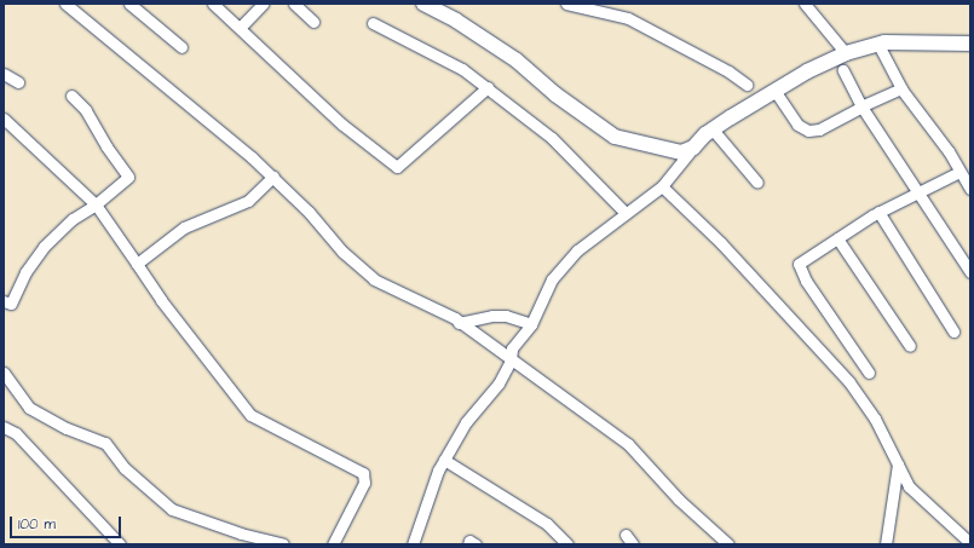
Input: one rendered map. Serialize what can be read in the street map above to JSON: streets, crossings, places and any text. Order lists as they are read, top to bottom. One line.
{"scale_bar":"100 m"}
